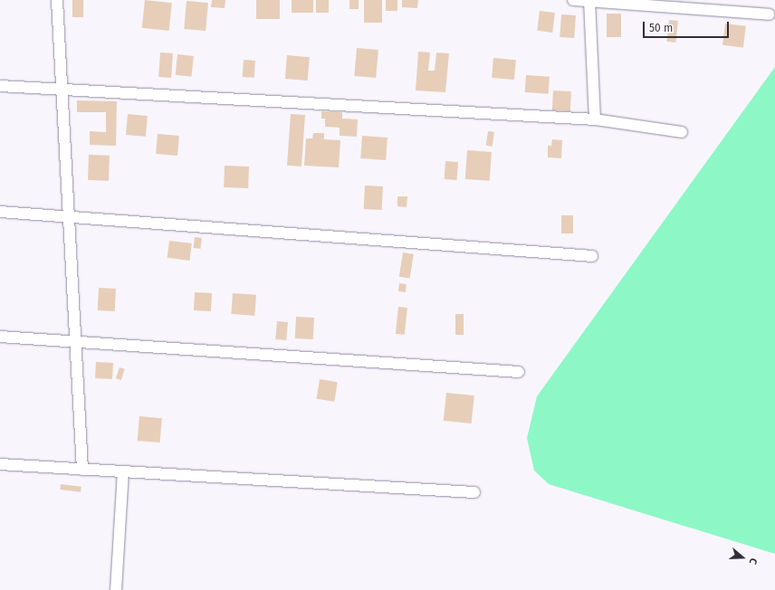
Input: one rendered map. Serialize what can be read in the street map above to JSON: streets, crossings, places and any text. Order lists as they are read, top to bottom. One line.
{"scale_bar":"50 m","north":"right"}
